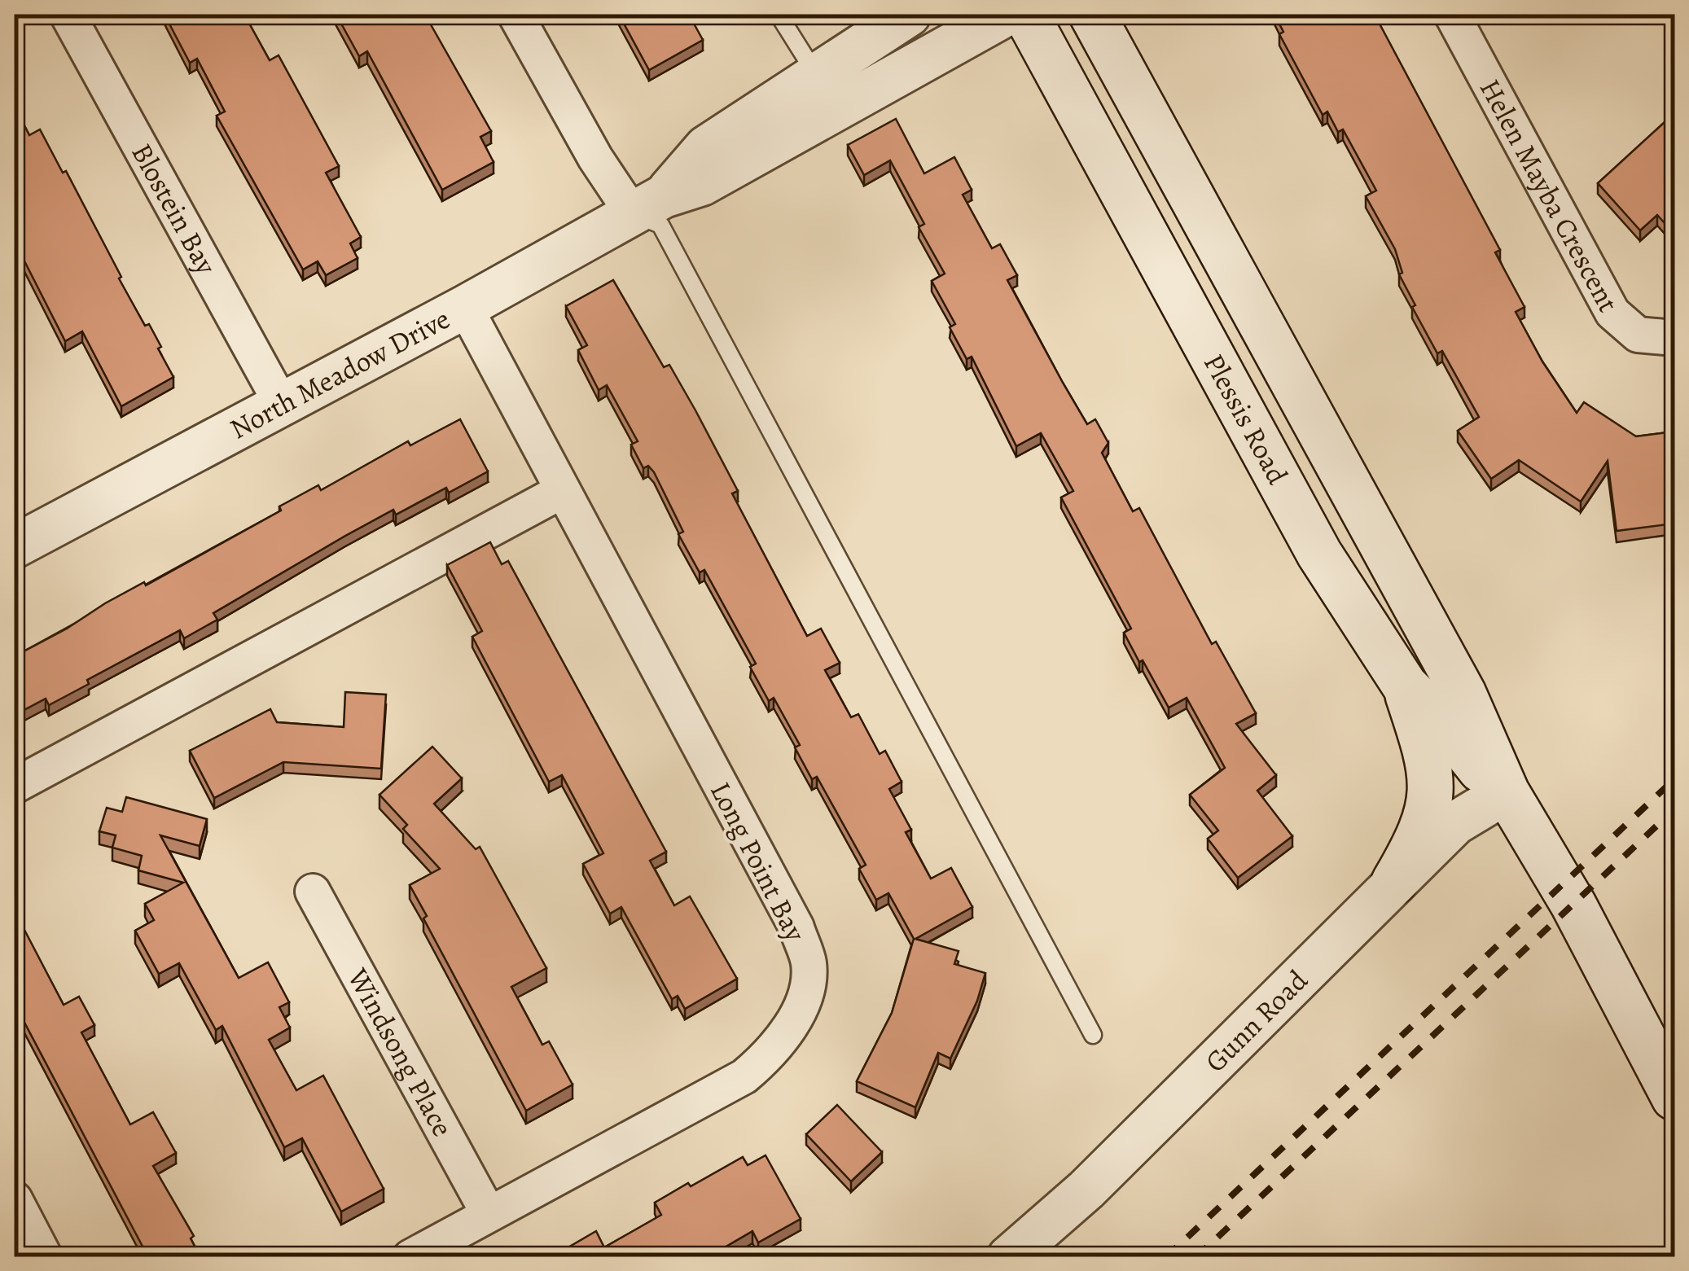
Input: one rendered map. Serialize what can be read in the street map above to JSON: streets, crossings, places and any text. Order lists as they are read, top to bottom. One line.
{"streets":{"main road":["Plessis Road"],"street":["Helen Mayba Crescent","Blostein Bay","North Meadow Drive","Long Point Bay","Gunn Road","Windsong Place"]},"crossings":[["Blostein Bay","North Meadow Drive"],["North Meadow Drive","Long Point Bay"],["Plessis Road","Gunn Road"],["Long Point Bay","Windsong Place"]]}
